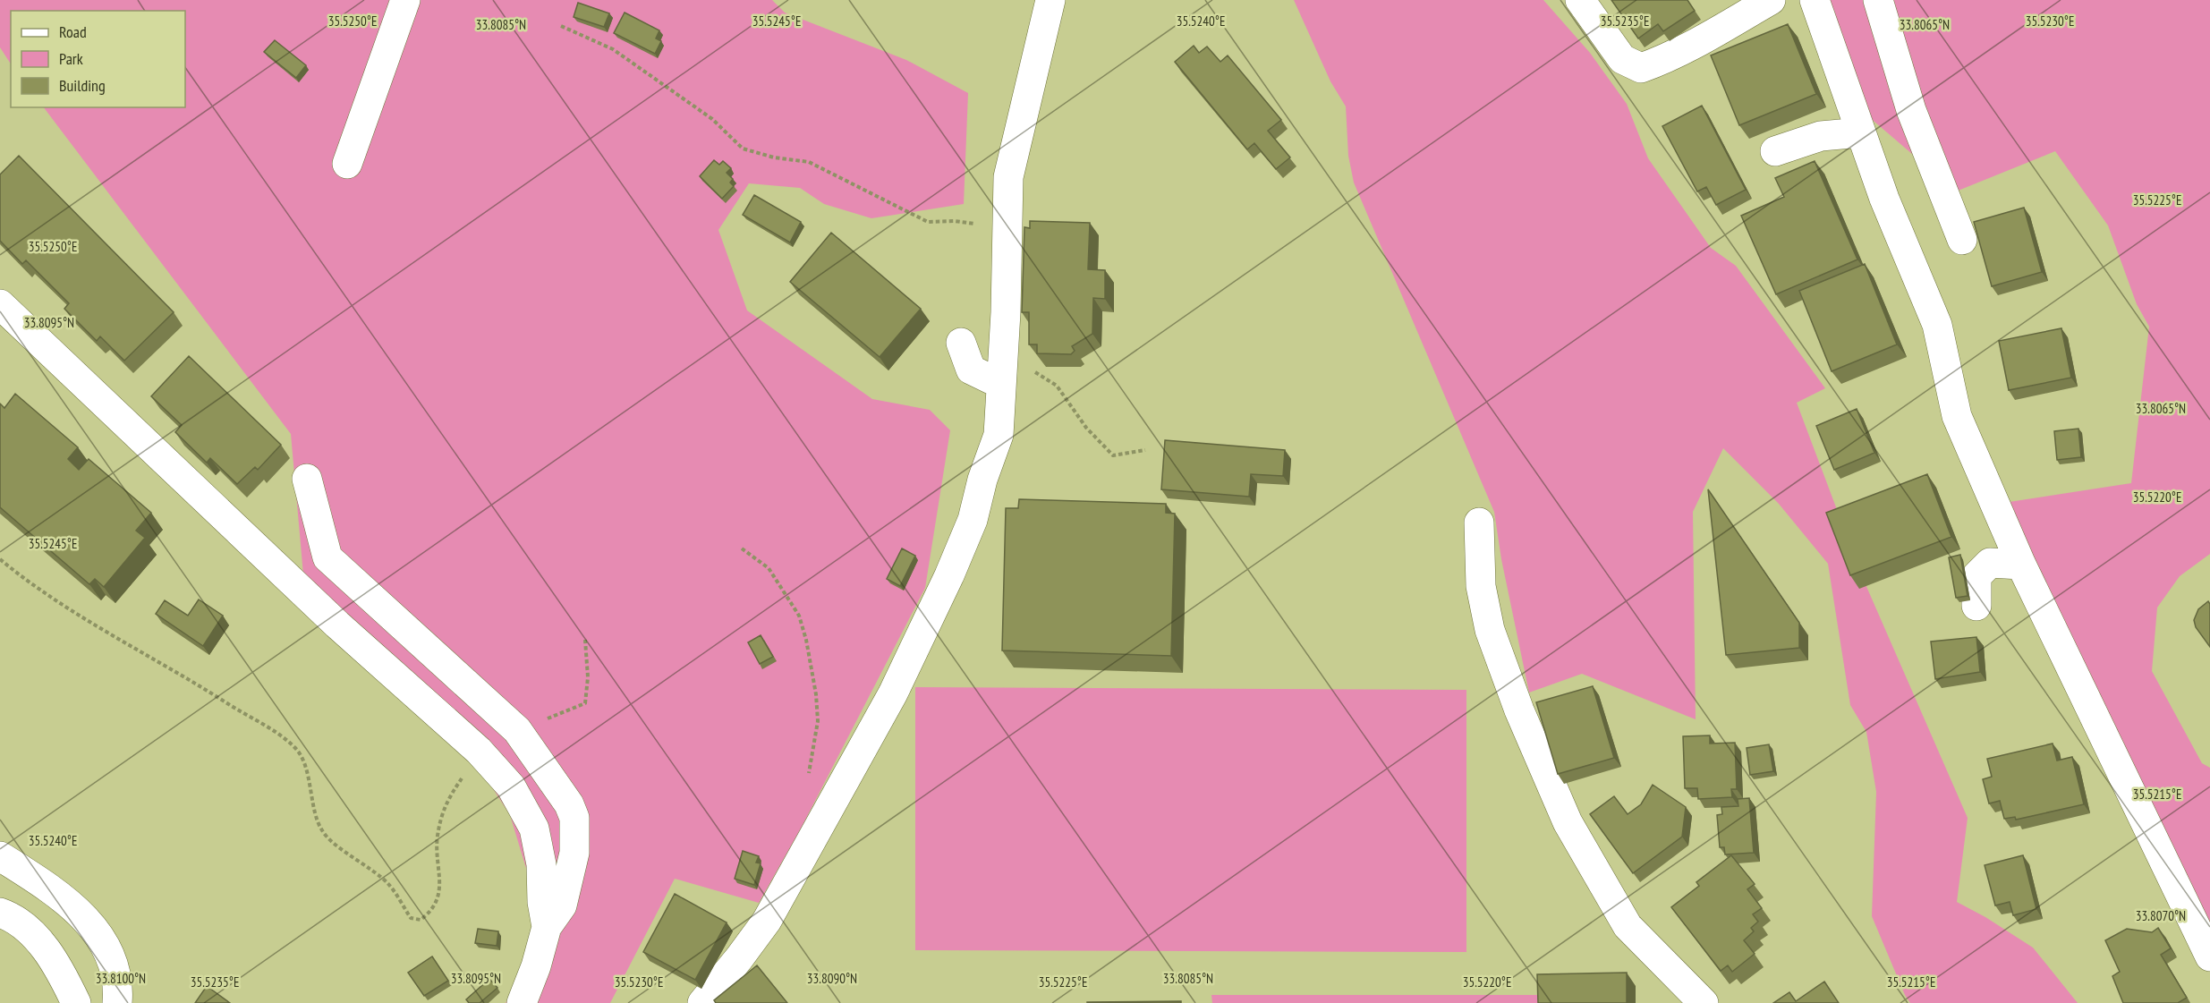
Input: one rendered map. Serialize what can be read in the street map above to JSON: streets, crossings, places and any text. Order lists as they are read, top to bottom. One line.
{"legend":["Road","Park","Building"],"coordinates":["35.5250°E","35.5245°E","35.5240°E","35.5235°E","35.5230°E","33.8085°N","33.8065°N","35.5225°E","33.8095°N","35.5220°E","35.5215°E","33.8070°N","33.8100°N","33.8090°N"]}
